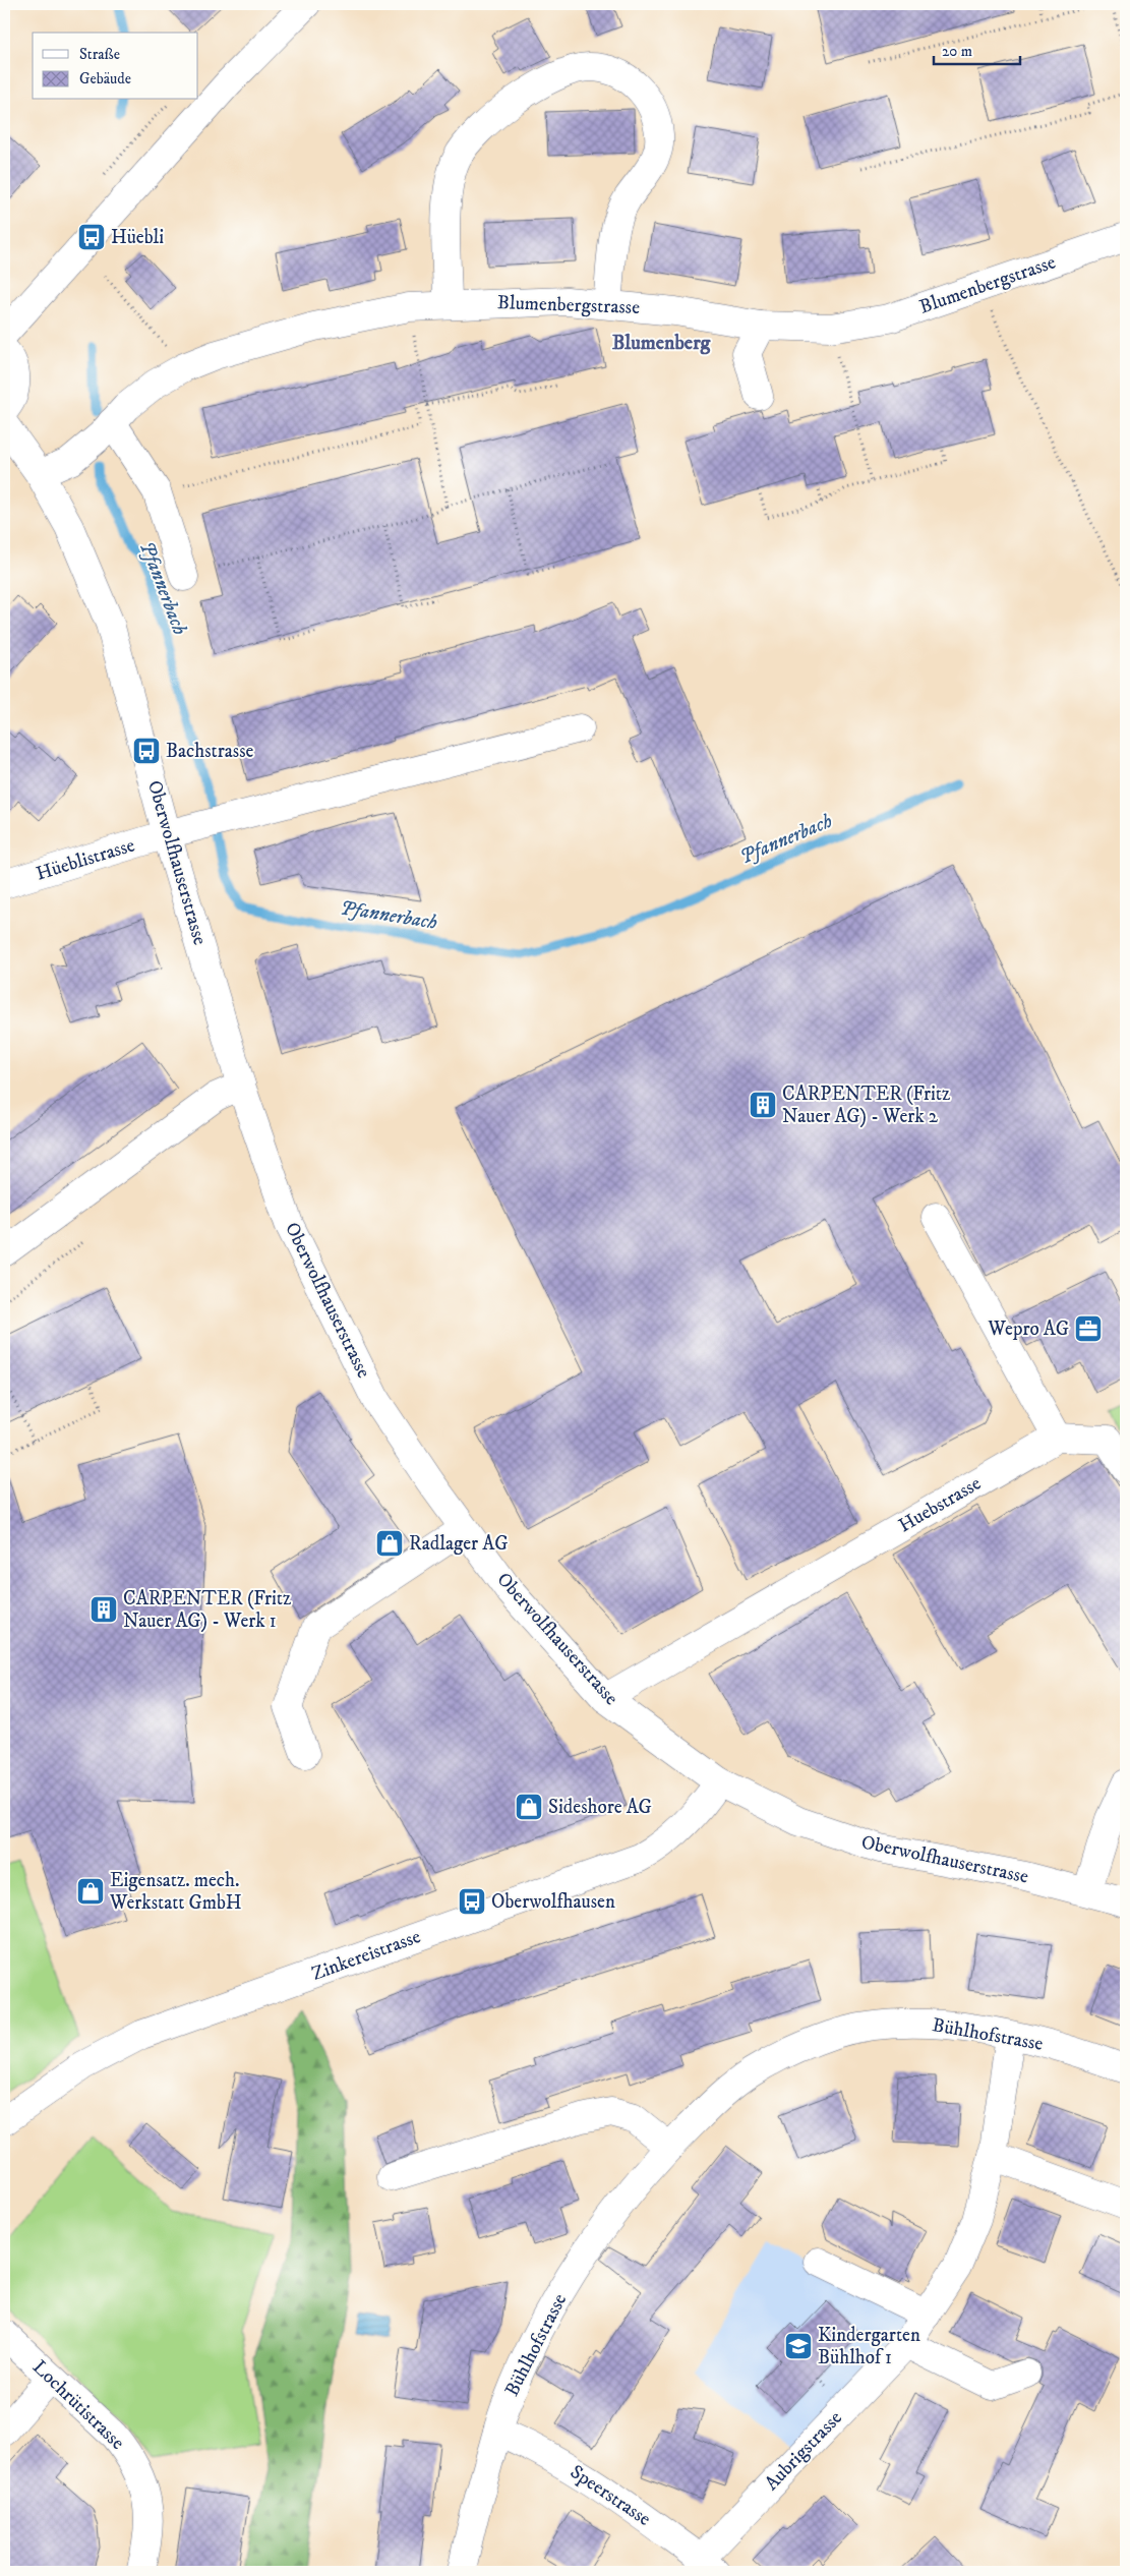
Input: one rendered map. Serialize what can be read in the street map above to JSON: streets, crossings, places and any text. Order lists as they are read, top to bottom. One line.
{"streets":{"street":["Blumenbergstrasse","Hüeblistrasse","Oberwolfhauserstrasse","Huebstrasse","Zinkereistrasse","Bühlhofstrasse","Lochrütistrasse","Aubrigstrasse","Speerstrasse"]},"crossings":[["Blumenbergstrasse","Oberwolfhauserstrasse"],["Hüeblistrasse","Oberwolfhauserstrasse"],["Oberwolfhauserstrasse","Huebstrasse"],["Oberwolfhauserstrasse","Zinkereistrasse"],["Bühlhofstrasse","Aubrigstrasse"],["Bühlhofstrasse","Speerstrasse"],["Aubrigstrasse","Speerstrasse"]],"districts":["Blumenberg"],"water":["Pfannerbach"],"places":{"bus stop":["Hüebli","Bachstrasse","Oberwolfhausen"],"building":["CARPENTER (Fritz Nauer AG) - Werk 2","CARPENTER (Fritz Nauer AG) - Werk 1"],"office":["Wepro AG"],"shop":["Radlager AG","Sideshore AG","Eigensatz. mech. Werkstatt GmbH"],"school or university":["Kindergarten Bühlhof 1"]},"legend":["Straße","Gebäude"],"scale_bar":"20 m"}
